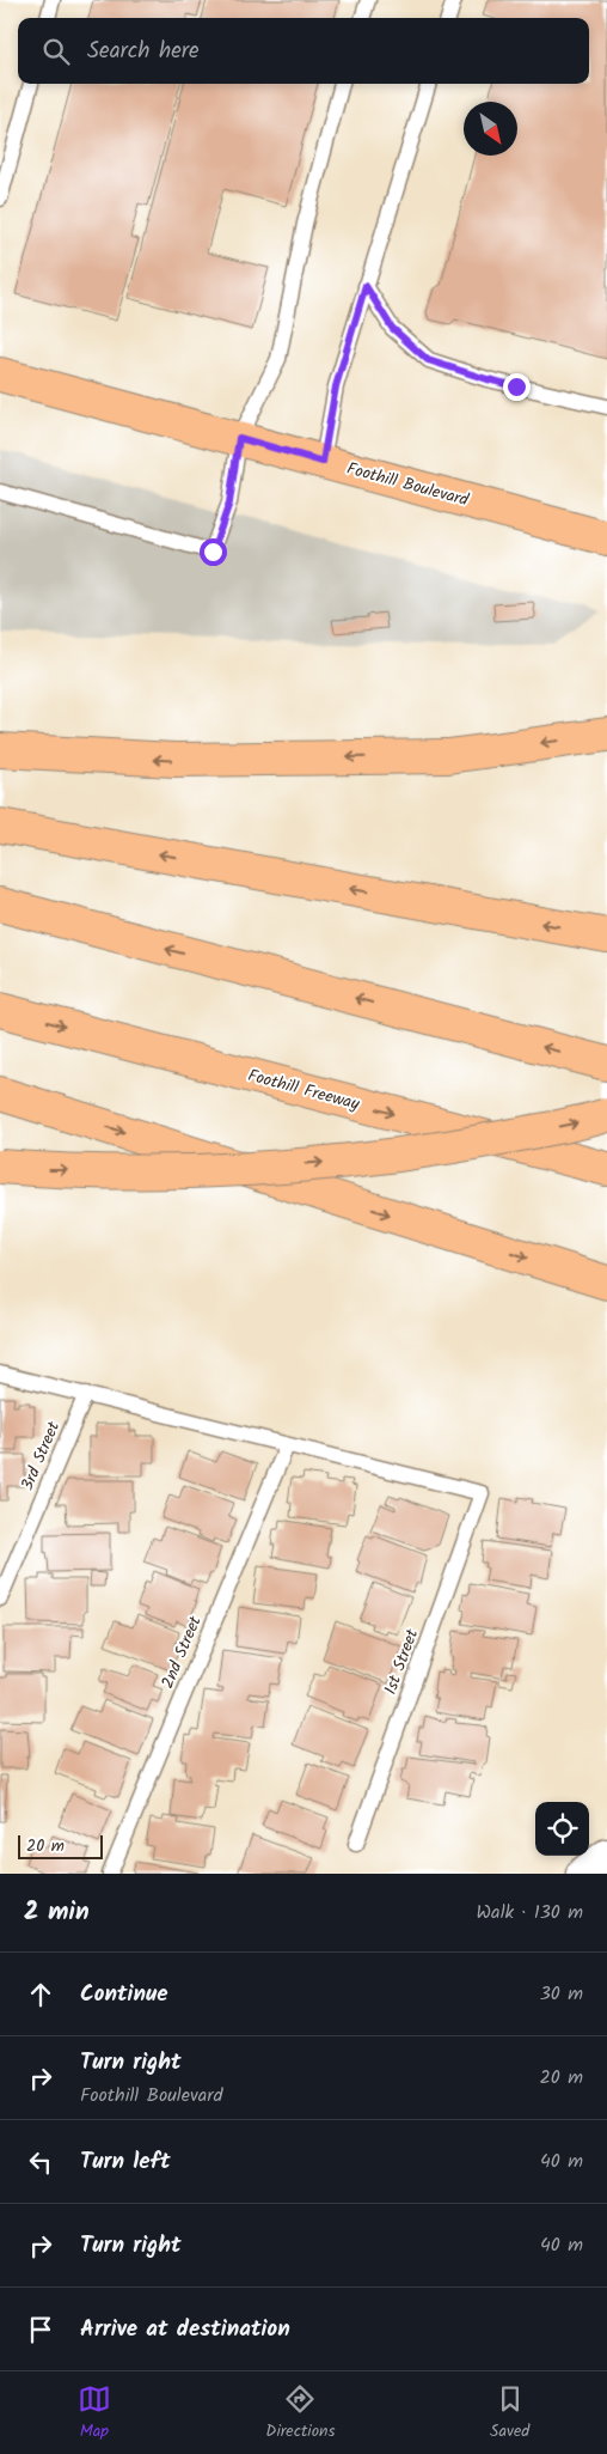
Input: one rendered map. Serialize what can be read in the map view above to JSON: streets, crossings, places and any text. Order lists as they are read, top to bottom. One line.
{"streets":{"main road":["Foothill Boulevard","Foothill Freeway"],"lane":["3rd Street","2nd Street","1st Street"]},"crossings":[["2nd Street","1st Street"]],"scale_bar":"20 m","north":"bottom right","page":{"search":"Search here","scale":"20 m","heading":["2 min","Walk · 130 m"],"list":[["Continue","30 m"],["Turn right","Foothill Boulevard","20 m"],["Turn left","40 m"],["Turn right","40 m"],"Arrive at destination"],"nav":["Map","Directions","Saved"]}}
